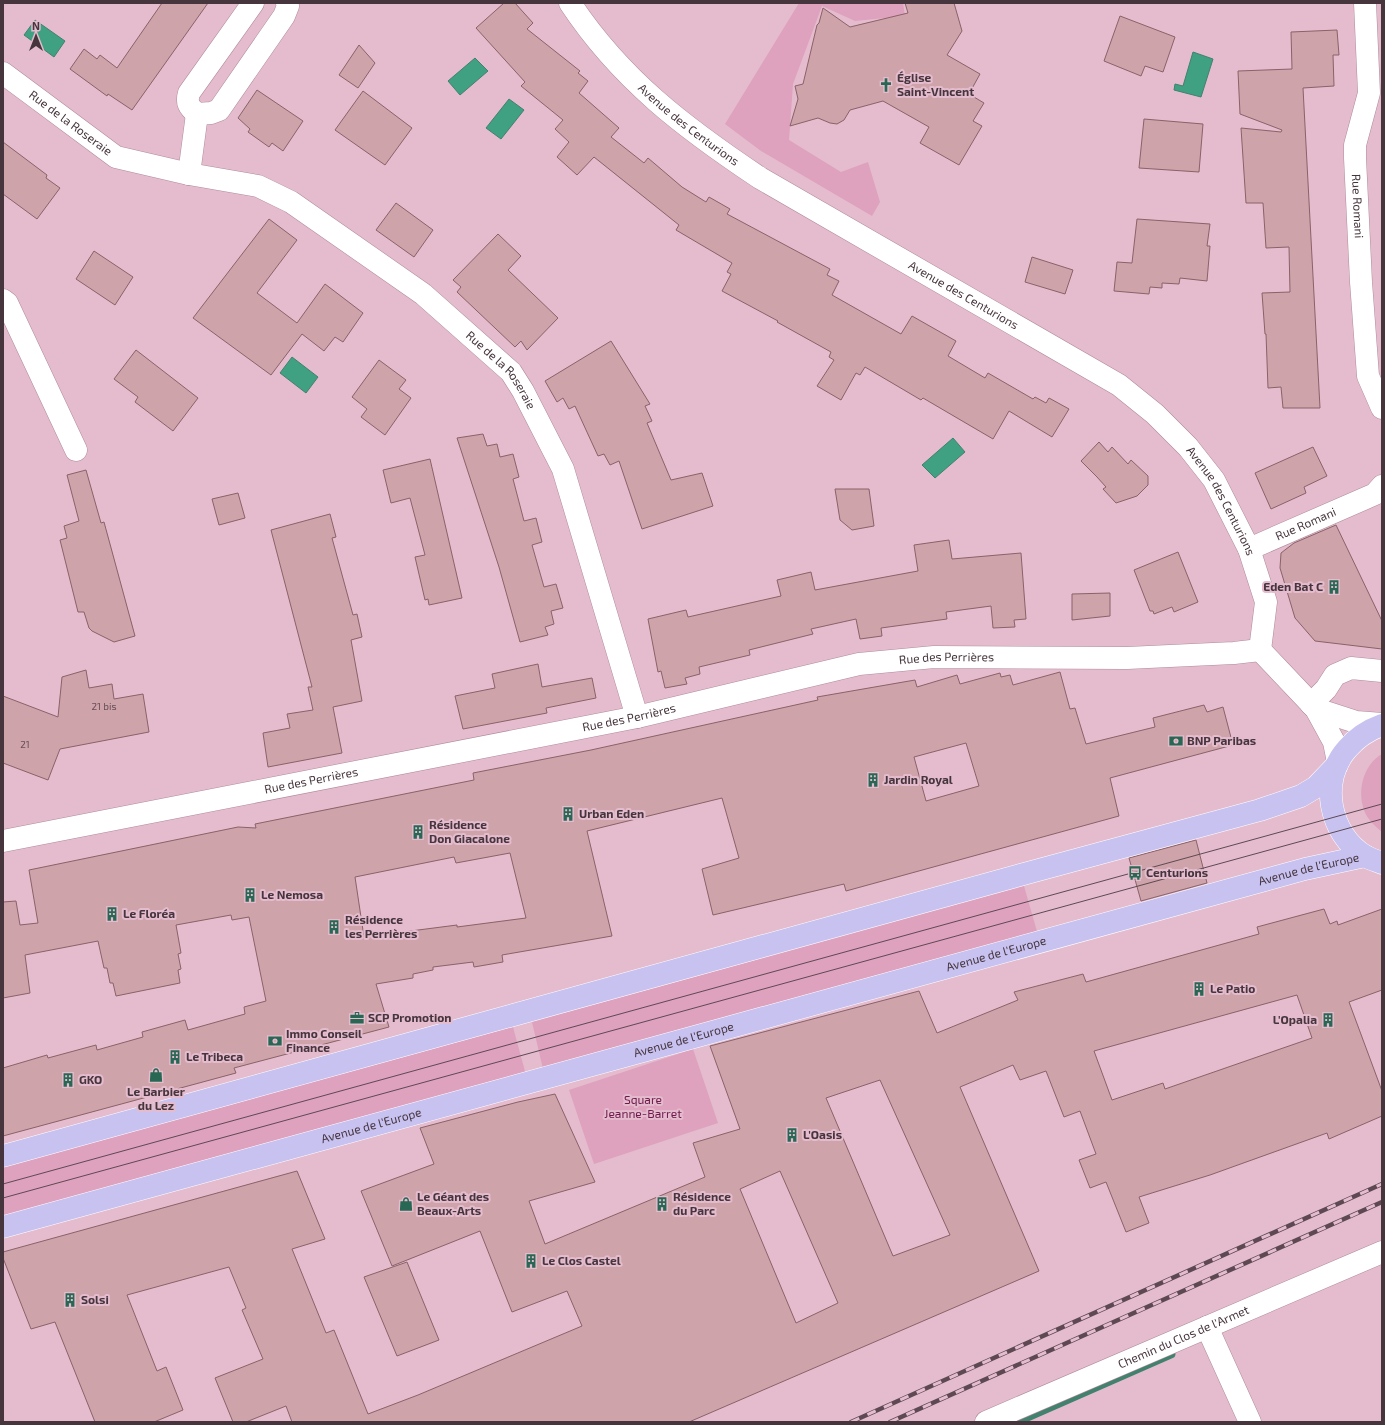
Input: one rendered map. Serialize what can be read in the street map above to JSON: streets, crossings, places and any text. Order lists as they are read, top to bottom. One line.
{"streets":{"main road":["Avenue de l'Europe"],"street":["Rue de la Roseraie","Avenue des Centurions","Rue Romani","Rue des Perrières","Chemin du Clos de l'Armet"]},"crossings":[["Rue de la Roseraie","Rue des Perrières"],["Avenue des Centurions","Rue Romani"],["Avenue des Centurions","Rue des Perrières"]],"parks":["Square Jeanne-Barret"],"places":{"church":["Église Saint-Vincent"],"building":["Eden Bat C","Jardin Royal","Urban Eden","Résidence Don Giacalone","Le Nemosa","Le Floréa","Résidence les Perrières","Le Patio","L'Opalia","Le Tribeca","GKO","L'Oasis","Résidence du Parc","Le Clos Castel","Solsi"],"bank":["BNP Paribas","Immo Conseil Finance"],"bus stop":["Centurions"],"office":["SCP Promotion"],"shop":["Le Barbier du Lez","Le Géant des Beaux-Arts"]},"house_numbers":["21 bis","21"],"north":"top"}
